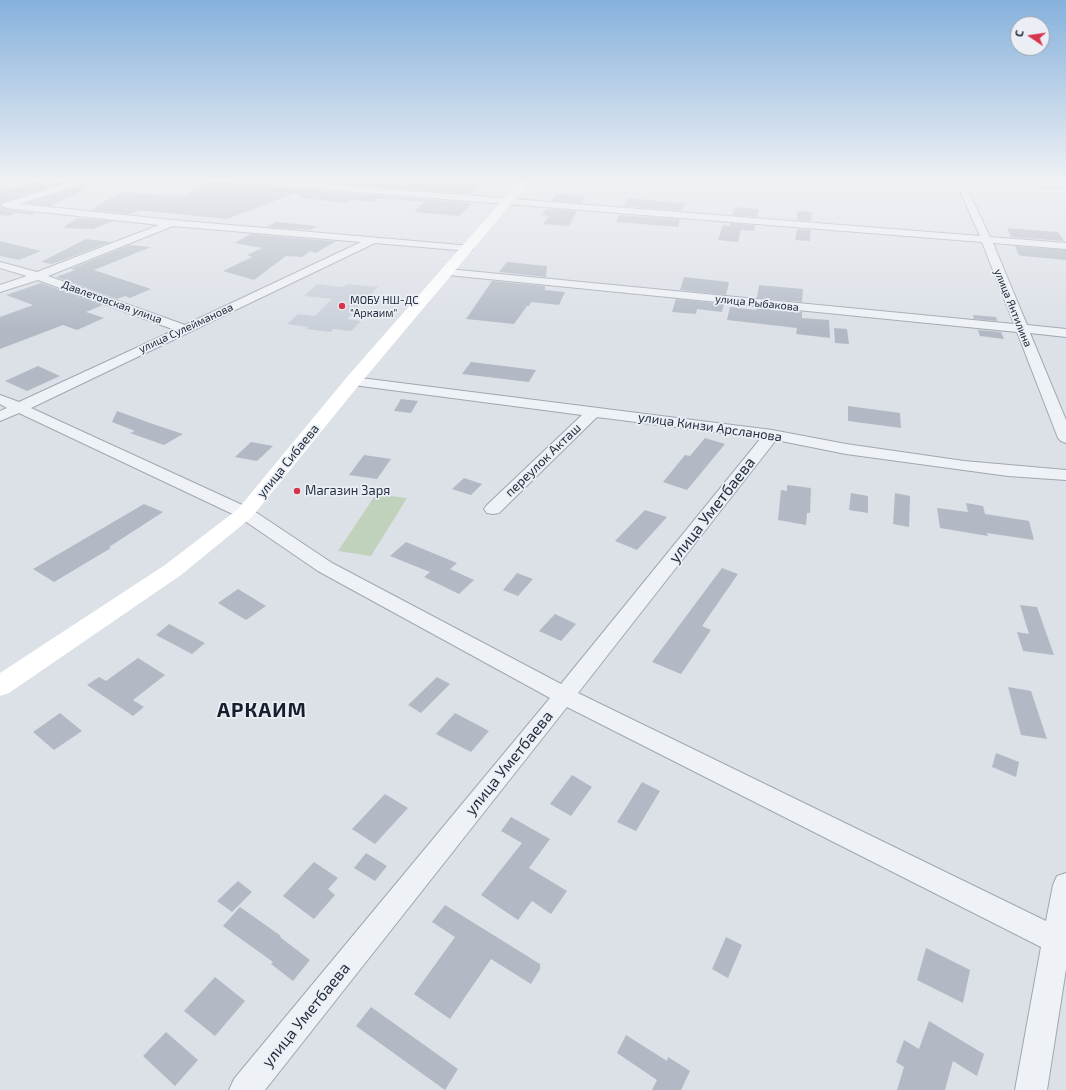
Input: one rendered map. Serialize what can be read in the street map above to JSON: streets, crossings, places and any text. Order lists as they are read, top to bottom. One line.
{"streets":{"main road":["улица Сибаева"],"street":["Давлетовская улица","улица Рыбакова","улица Янтилина","улица Сулейманова","улица Кинзи Арсланова","переулок Акташ","улица Уметбаева"]},"crossings":[["Давлетовская улица","улица Сулейманова"],["Давлетовская улица","улица Сибаева"],["улица Рыбакова","улица Янтилина"],["улица Рыбакова","улица Сибаева"],["улица Кинзи Арсланова","переулок Акташ"],["улица Кинзи Арсланова","улица Сибаева"],["улица Кинзи Арсланова","улица Уметбаева"]],"districts":["АРКАИМ"],"places":["МОБУ НШ-ДС \"Аркаим\"","Магазин Заря"],"north":"left"}
